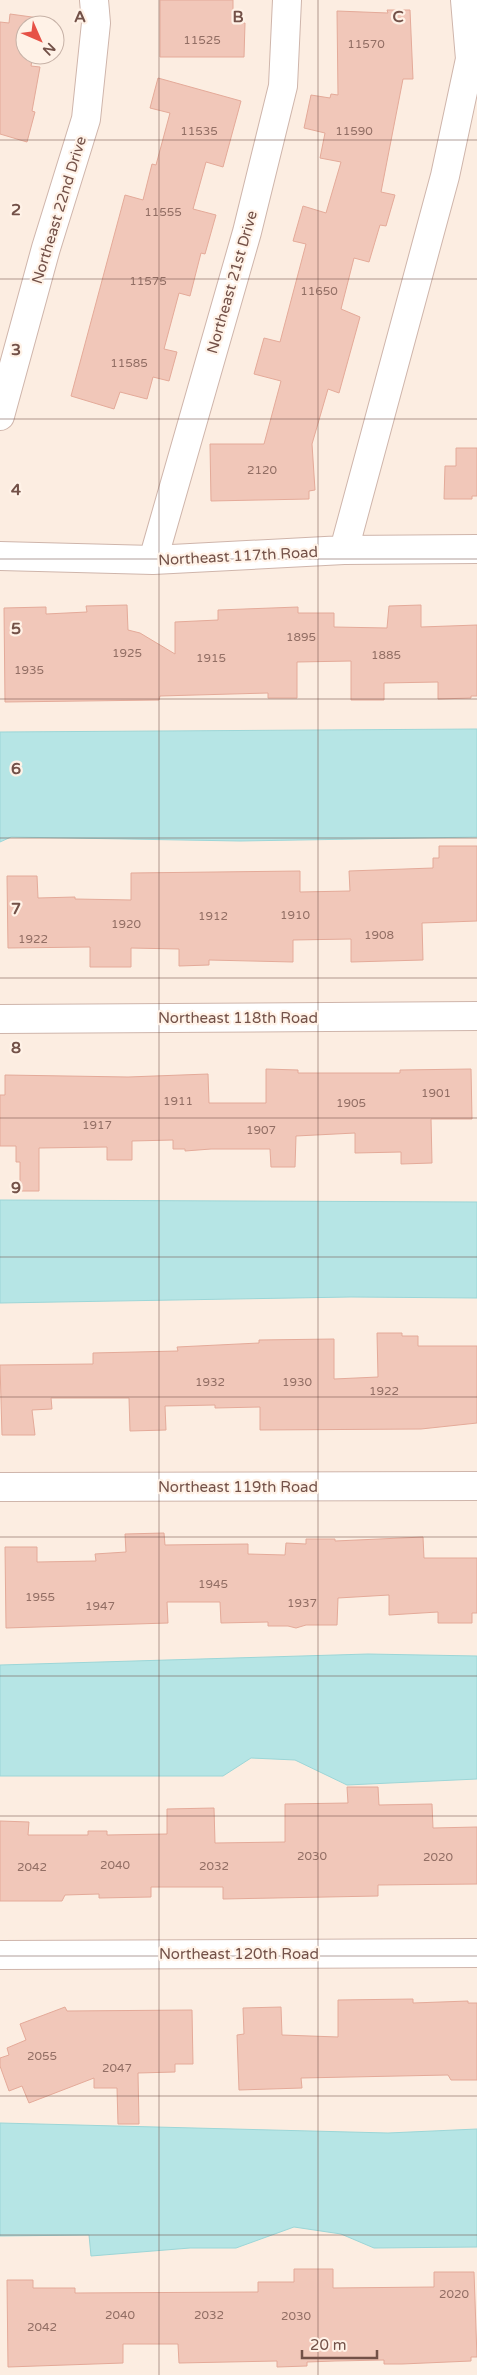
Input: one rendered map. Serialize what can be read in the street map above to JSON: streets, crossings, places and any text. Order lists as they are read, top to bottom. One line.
{"streets":{"street":["Northeast 22nd Drive","Northeast 21st Drive","Northeast 117th Road","Northeast 118th Road","Northeast 119th Road","Northeast 120th Road"]},"crossings":[["Northeast 21st Drive","Northeast 117th Road"]],"house_numbers":["11525","11570","11535","11590","11555","11575","11650","11585","2120","1895","1925","1885","1915","1935","1910","1912","1920","1908","1922","1901","1911","1905","1917","1907","1932","1930","1922","1945","1955","1937","1947","2030","2020","2040","2032","2042","2055","2047","2020","2040","2032","2030","2042"],"scale_bar":"20 m","north":"bottom right","grid":{"columns":["A","B","C"],"rows":["2","3","4","5","6","7","8","9"]}}
